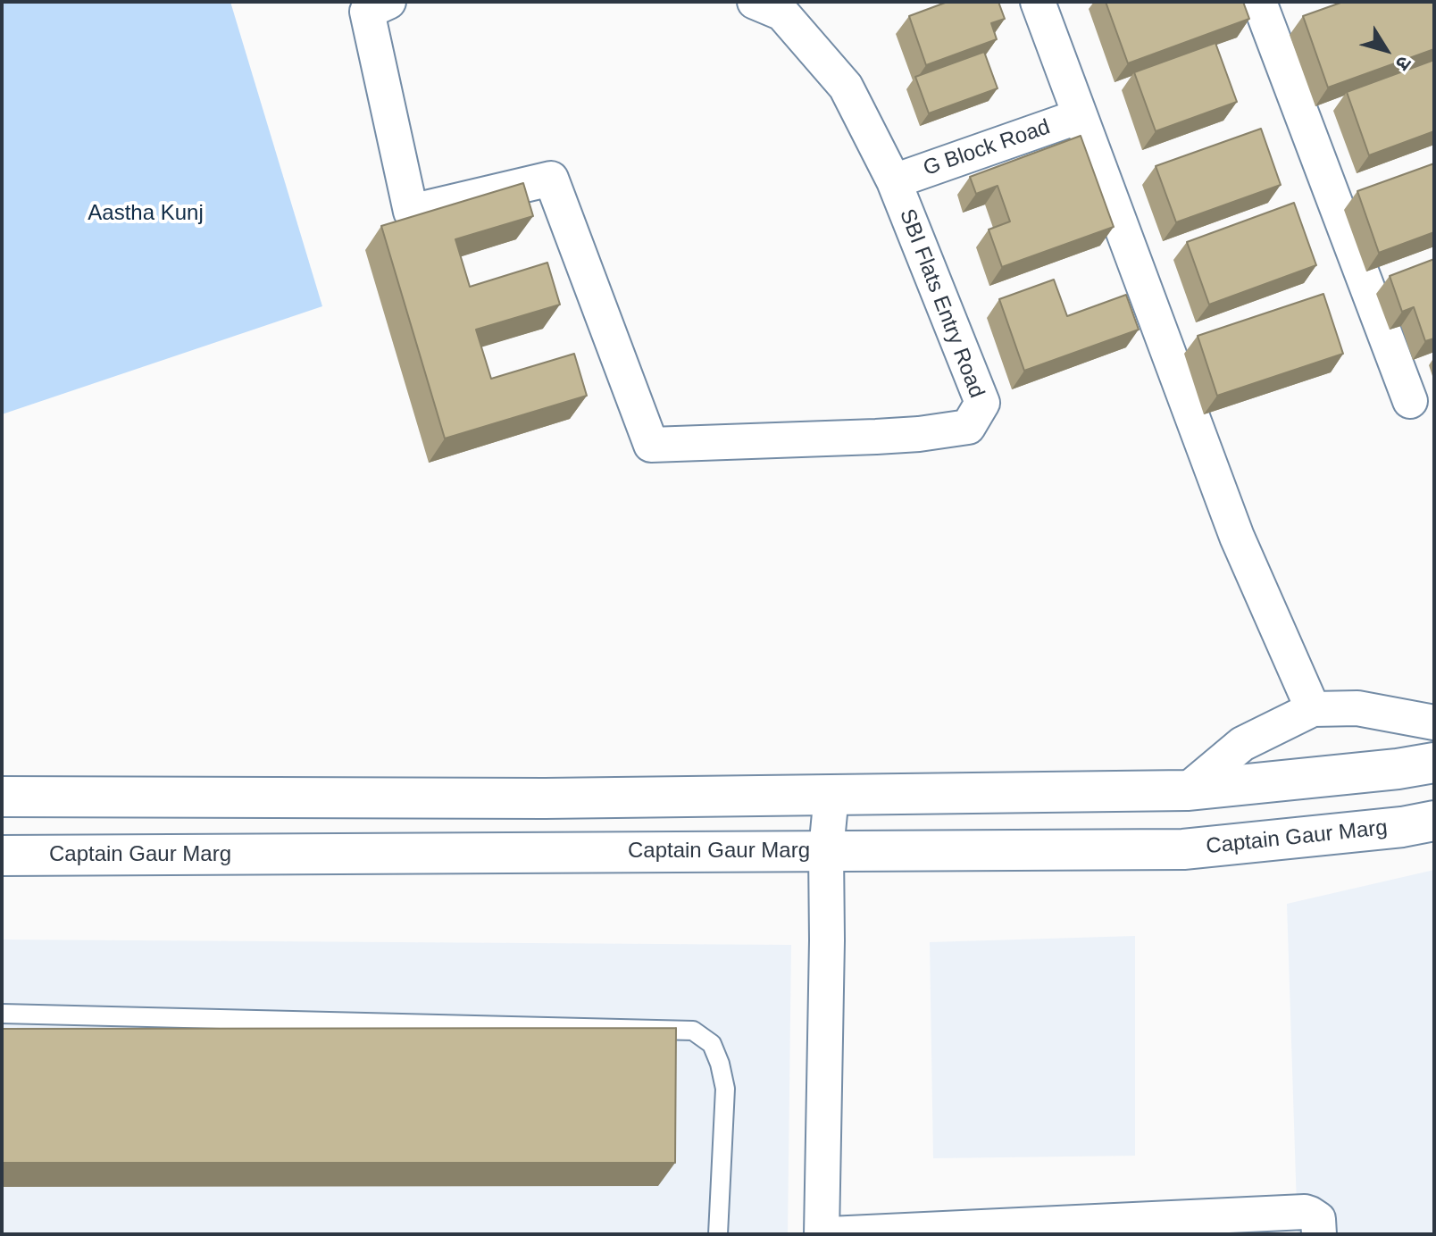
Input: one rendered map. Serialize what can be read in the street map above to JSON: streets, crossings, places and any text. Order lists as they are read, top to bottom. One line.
{"streets":{"main road":["Captain Gaur Marg"],"street":["G Block Road","SBI Flats Entry Road"]},"crossings":[["G Block Road","SBI Flats Entry Road"]],"parks":["Aastha Kunj"],"north":"bottom right"}
